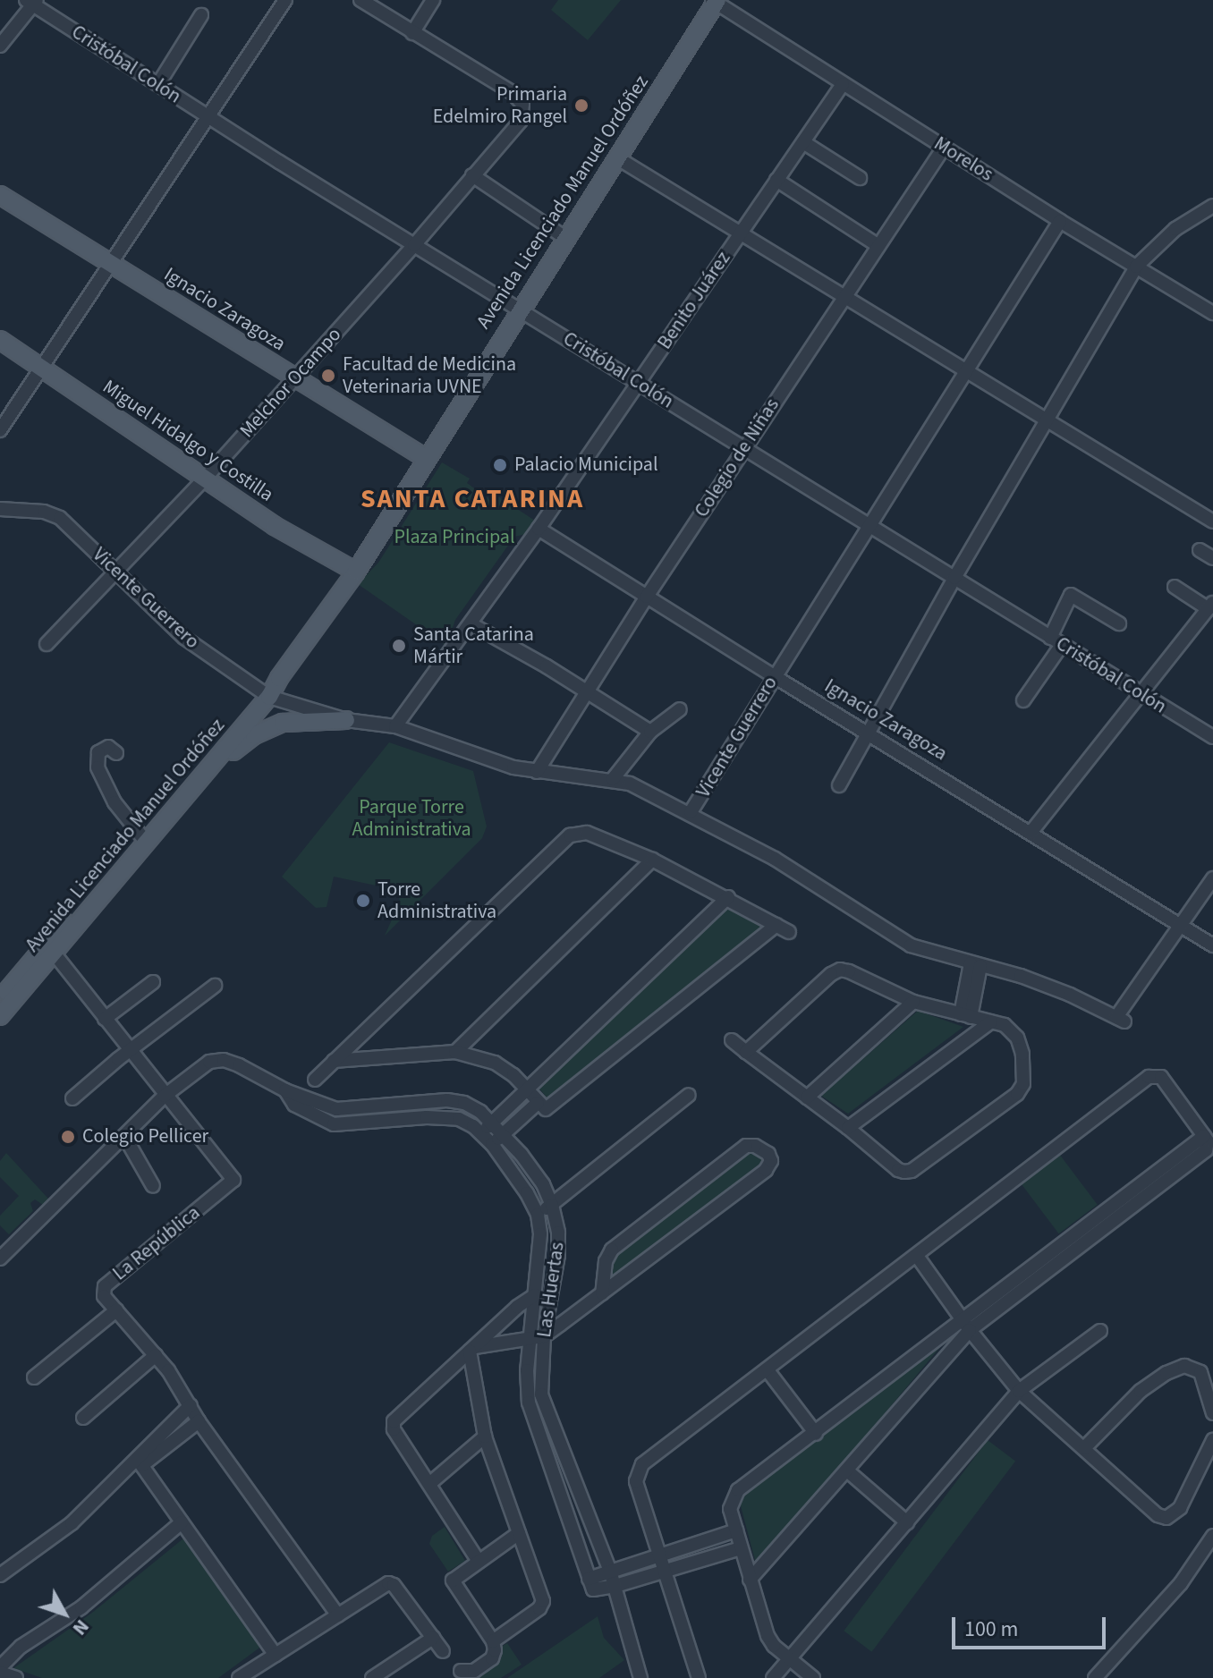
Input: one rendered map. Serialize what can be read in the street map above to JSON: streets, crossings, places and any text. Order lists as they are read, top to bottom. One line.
{"streets":{"main road":["Avenida Licenciado Manuel Ordóñez","Ignacio Zaragoza","Miguel Hidalgo y Costilla"],"street":["Cristóbal Colón","Morelos","Benito Juárez","Melchor Ocampo","Colegio de Niñas","Vicente Guerrero","La República","Las Huertas"]},"crossings":[["Cristóbal Colón","Avenida Licenciado Manuel Ordóñez"],["Cristóbal Colón","Benito Juárez"],["Cristóbal Colón","Melchor Ocampo"],["Cristóbal Colón","Colegio de Niñas"],["Cristóbal Colón","Vicente Guerrero"],["Morelos","Avenida Licenciado Manuel Ordóñez"],["Morelos","Benito Juárez"],["Morelos","Colegio de Niñas"],["Morelos","Vicente Guerrero"],["Avenida Licenciado Manuel Ordóñez","Ignacio Zaragoza"],["Avenida Licenciado Manuel Ordóñez","Miguel Hidalgo y Costilla"],["Avenida Licenciado Manuel Ordóñez","Vicente Guerrero"],["Avenida Licenciado Manuel Ordóñez","La República"],["Benito Juárez","Ignacio Zaragoza"],["Benito Juárez","Vicente Guerrero"],["Ignacio Zaragoza","Melchor Ocampo"],["Ignacio Zaragoza","Colegio de Niñas"],["Ignacio Zaragoza","Vicente Guerrero"],["Melchor Ocampo","Miguel Hidalgo y Costilla"],["Melchor Ocampo","Vicente Guerrero"],["Colegio de Niñas","Vicente Guerrero"],["La República","Las Huertas"]],"districts":["SANTA CATARINA"],"parks":["Plaza Principal","Parque Torre Administrativa"],"places":["Primaria Edelmiro Rangel","Facultad de Medicina Veterinaria UVNE","Palacio Municipal","Santa Catarina Mártir","Torre Administrativa","Colegio Pellicer"],"scale_bar":"100 m","north":"bottom right"}
